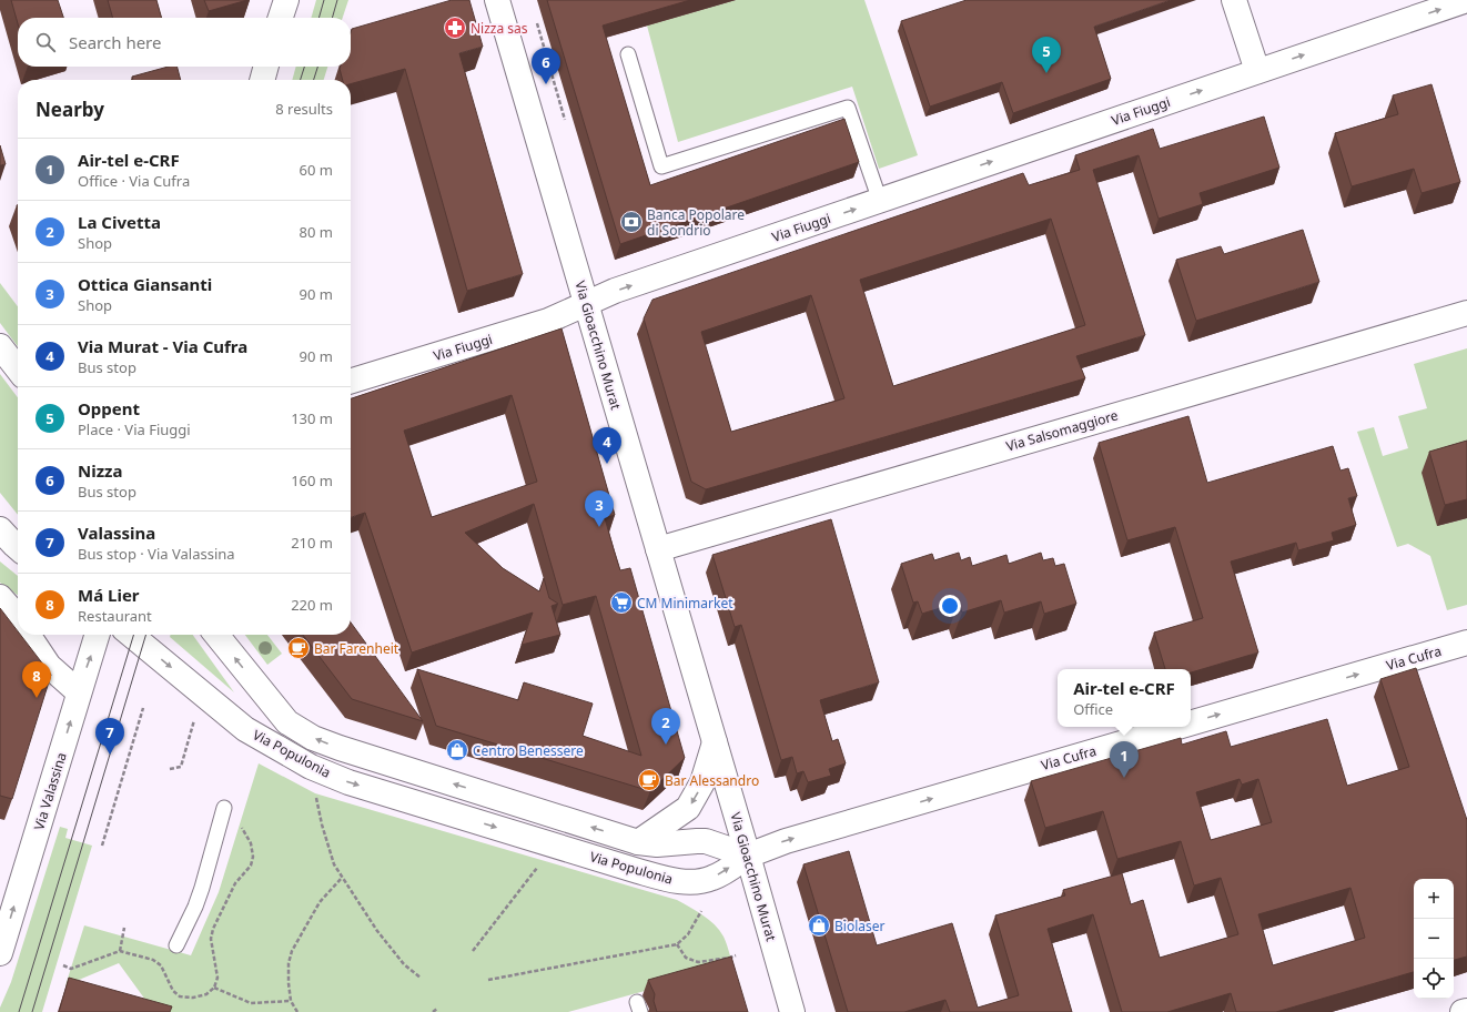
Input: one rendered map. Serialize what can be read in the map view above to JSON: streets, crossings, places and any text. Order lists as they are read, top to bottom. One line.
{"streets":{"street":["Via Fiuggi","Via Gioacchino Murat","Via Salsomaggiore","Via Cufra","Via Populonia","Via Valassina"]},"crossings":[["Via Fiuggi","Via Gioacchino Murat"],["Via Gioacchino Murat","Via Salsomaggiore"],["Via Gioacchino Murat","Via Cufra"],["Via Gioacchino Murat","Via Populonia"],["Via Cufra","Via Populonia"]],"one_way":["Via Fiuggi","Via Cufra","Via Valassina"],"places":{"pharmacy":["Nizza sas"],"bank":["Banca Popolare di Sondrio"],"supermarket":["CM Minimarket"],"cafe":["Bar Farenheit","Bar Alessandro"],"shop":["Centro Benessere","Biolaser"]},"page":{"search":"Search here","pins":["5","6","4","3","8","2","7","1"],"heading":["Nearby","8 results"],"list":[{"mark":"1","name":"Air-tel e-CRF","note":"Office · Via Cufra","value":"60 m"},{"mark":"2","name":"La Civetta","note":"Shop","value":"80 m"},{"mark":"3","name":"Ottica Giansanti","note":"Shop","value":"90 m"},{"mark":"4","name":"Via Murat - Via Cufra","note":"Bus stop","value":"90 m"},{"mark":"5","name":"Oppent","note":"Place · Via Fiuggi","value":"130 m"},{"mark":"6","name":"Nizza","note":"Bus stop","value":"160 m"},{"mark":"7","name":"Valassina","note":"Bus stop · Via Valassina","value":"210 m"},{"mark":"8","name":"Má Lier","note":"Restaurant","value":"220 m"}],"popup":["Air-tel e-CRF","Office"],"map_buttons":["+","−"]}}
